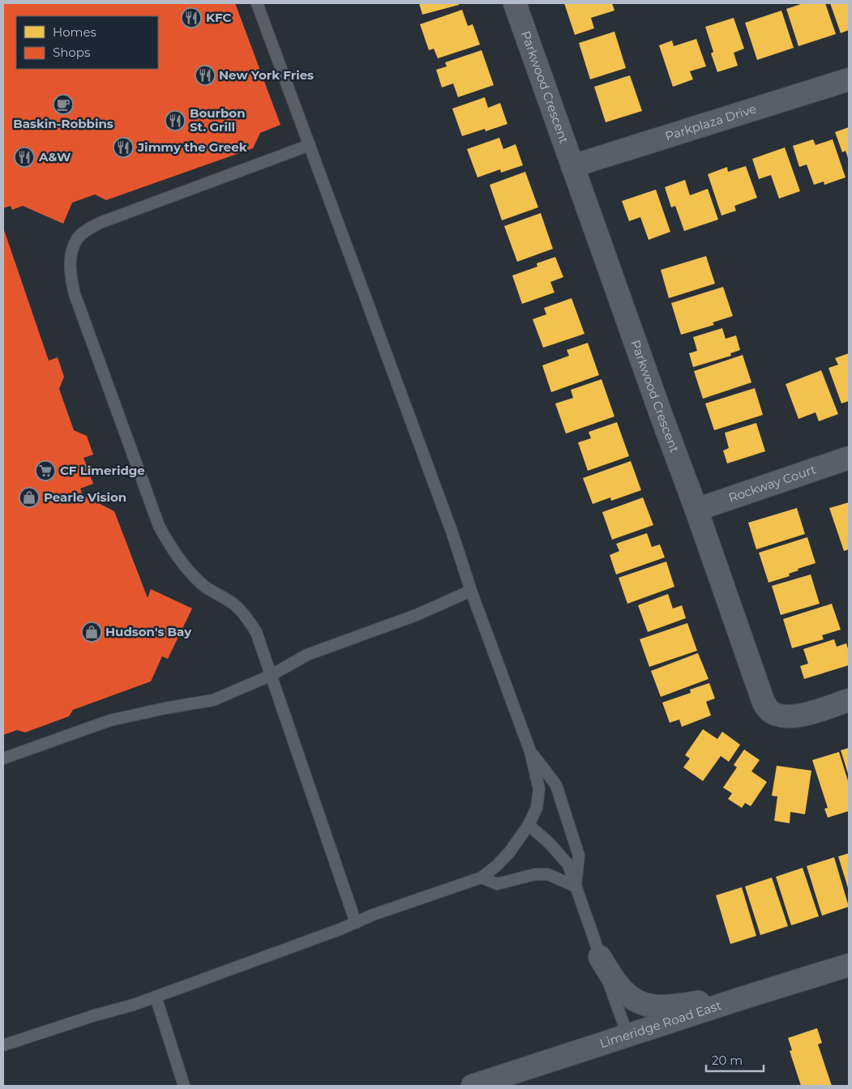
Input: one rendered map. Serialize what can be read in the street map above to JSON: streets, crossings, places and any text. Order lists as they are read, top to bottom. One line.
{"streets":{"street":["Parkwood Crescent","Parkplaza Drive","Rockway Court","Limeridge Road East"]},"crossings":[["Parkwood Crescent","Parkplaza Drive"],["Parkwood Crescent","Rockway Court"]],"places":{"restaurant":["KFC","New York Fries","Bourbon St. Grill","Jimmy the Greek","A&W"],"cafe":["Baskin-Robbins"],"supermarket":["CF Limeridge"],"shop":["Pearle Vision","Hudson's Bay"]},"legend":["Homes","Shops"],"scale_bar":"20 m"}
